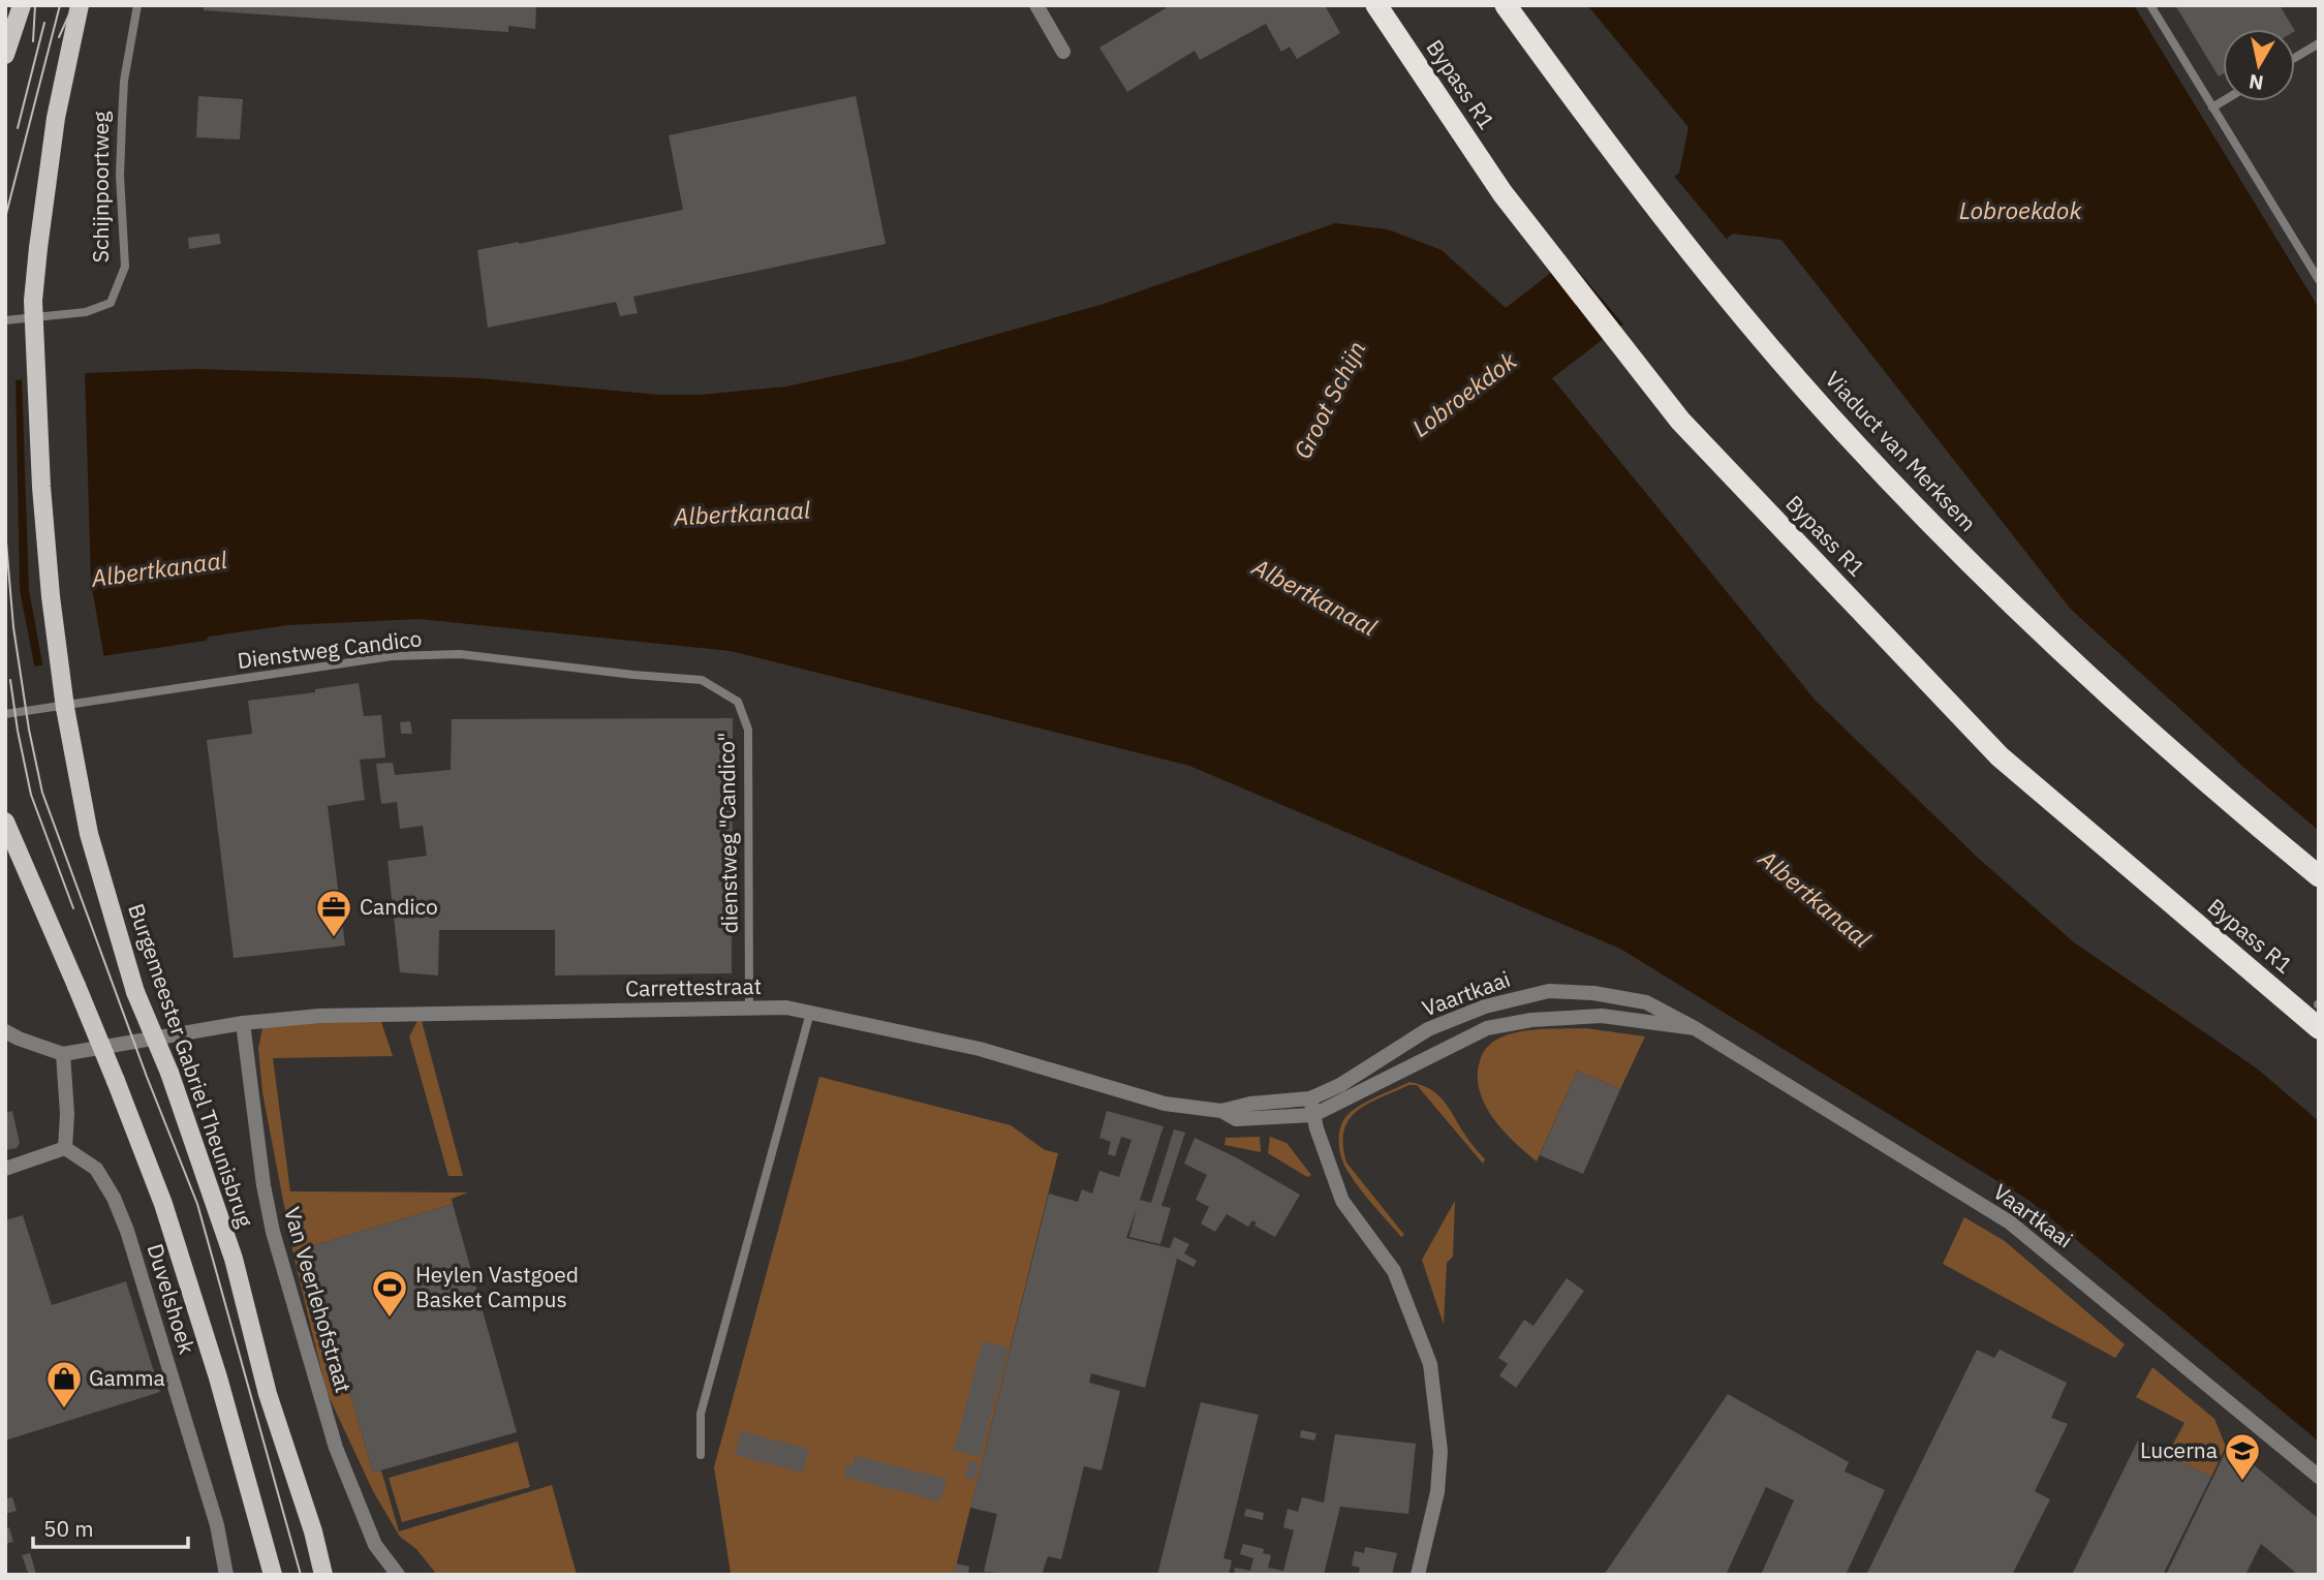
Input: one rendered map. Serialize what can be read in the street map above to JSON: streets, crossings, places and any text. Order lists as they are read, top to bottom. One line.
{"streets":{"highway":["Bypass R1","Viaduct van Merksem"],"main road":["Burgemeester Gabriel Theunisbrug"],"street":["Carrettestraat","Vaartkaai","Duvelshoek","Van Veerlehofstraat"],"lane":["Schijnpoortweg","Dienstweg Candico","dienstweg \"Candico\""]},"crossings":[["Dienstweg Candico","dienstweg \"Candico\""],["dienstweg \"Candico\"","Carrettestraat"],["Carrettestraat","Vaartkaai"],["Carrettestraat","Van Veerlehofstraat"]],"water":["Lobroekdok","Groot Schijn","Albertkanaal"],"places":{"office":["Candico"],"sports":["Heylen Vastgoed Basket Campus"],"shop":["Gamma"],"school or university":["Lucerna"]},"scale_bar":"50 m","north":"bottom"}
